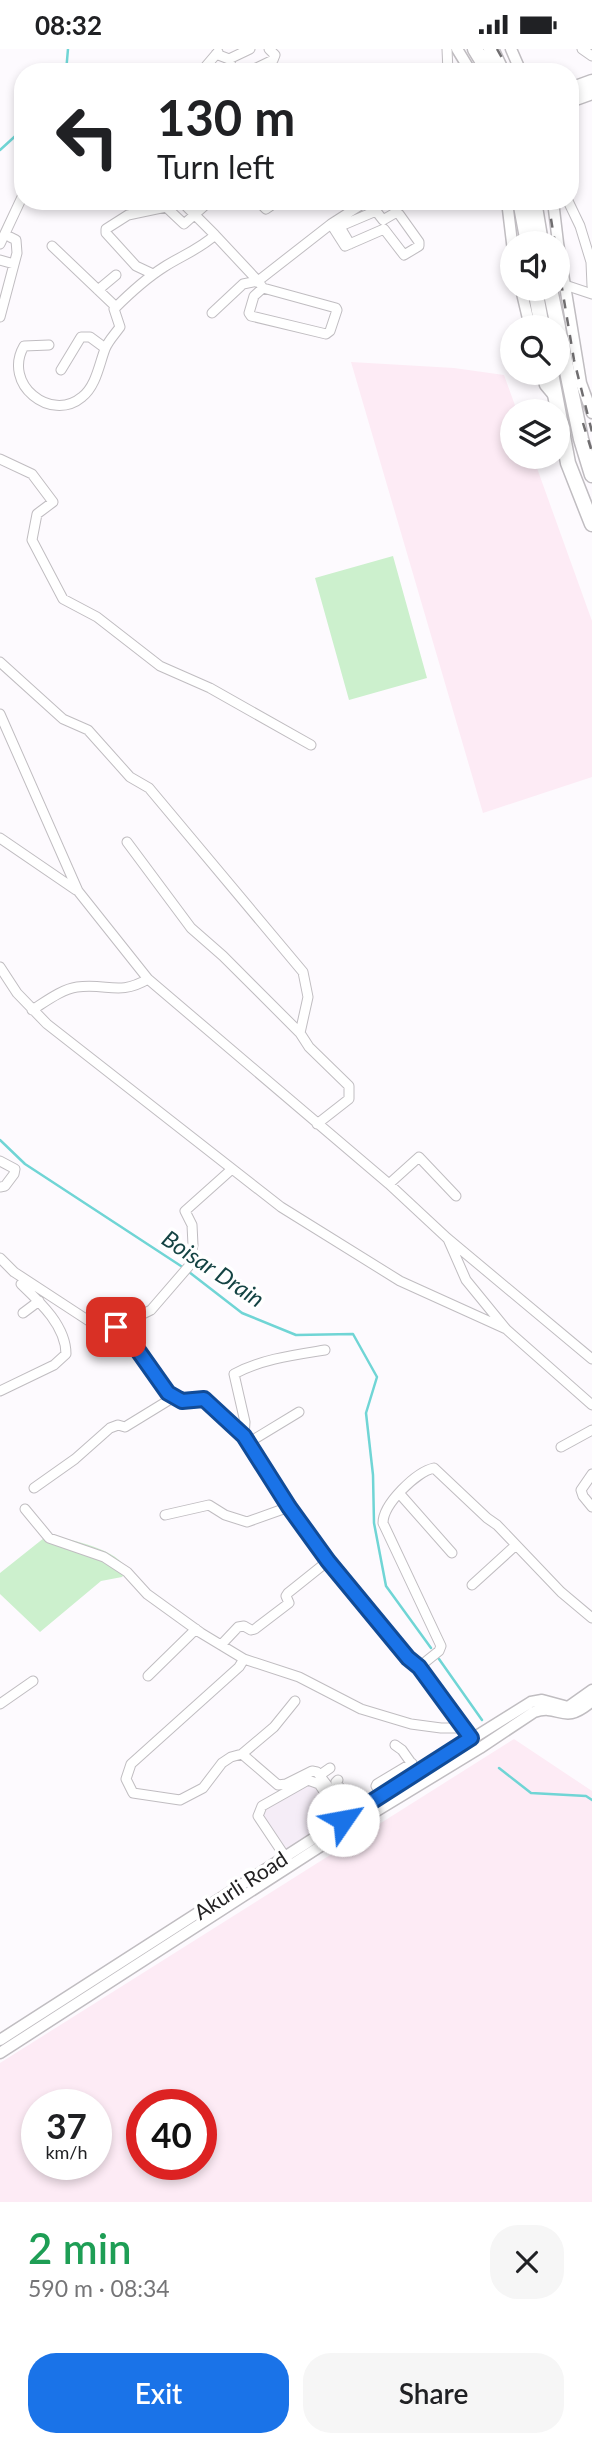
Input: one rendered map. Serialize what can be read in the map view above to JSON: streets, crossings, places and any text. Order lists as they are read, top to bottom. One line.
{"streets":{"street":["Akurli Road"]},"water":["Boisar Drain"],"page":{"status":"08:32","turn":["130 m","Turn left"],"speed":"37 km/h","limit":"40","heading":["2 min","590 m · 08:34"],"buttons":["Exit","Share"]}}
